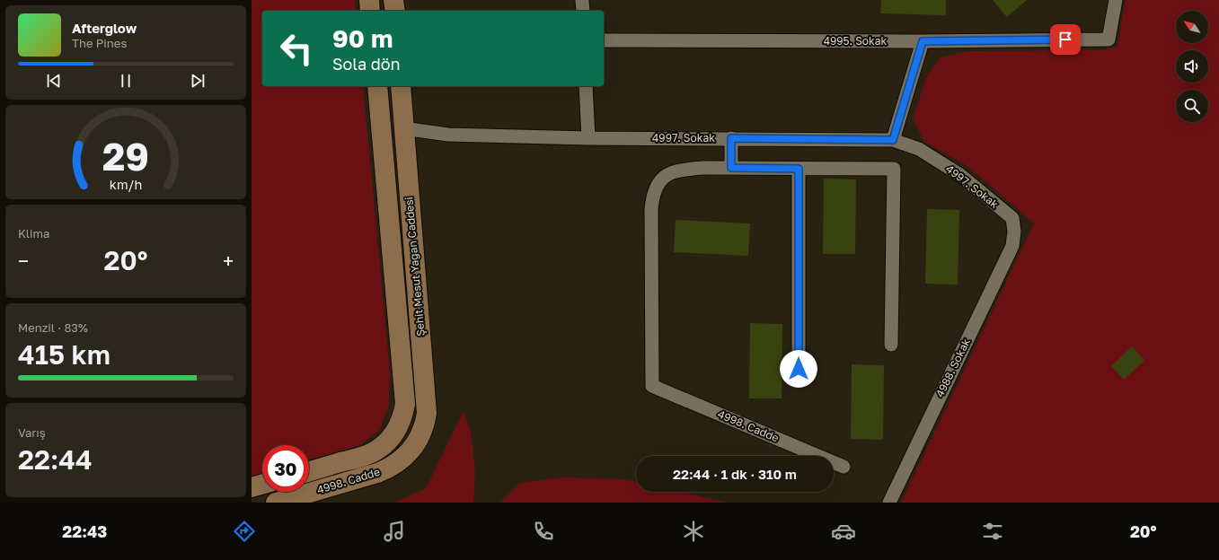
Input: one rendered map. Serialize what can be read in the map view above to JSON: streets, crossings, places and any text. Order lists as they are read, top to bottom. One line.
{"streets":{"main road":["Şehit Mesut Yağan Caddesi","4998. Cadde"],"street":["4995. Sokak","4997. Sokak","4988. Sokak"]},"crossings":[["4997. Sokak","Şehit Mesut Yağan Caddesi"],["4997. Sokak","4988. Sokak"],["Şehit Mesut Yağan Caddesi","4998. Cadde"]],"north":"top left","page":{"turn":["90 m","Sola dön"],"song":["Afterglow","The Pines"],"tile":["Klima",["Menzil · 83%","415 km"],["Varış","22:44"]],"heat":["−","20°","+"],"limit":"30","trip":"22:44 · 1 dk · 310 m","tabs":["22:43","20°"],"gauge":["29","km/h"]}}
